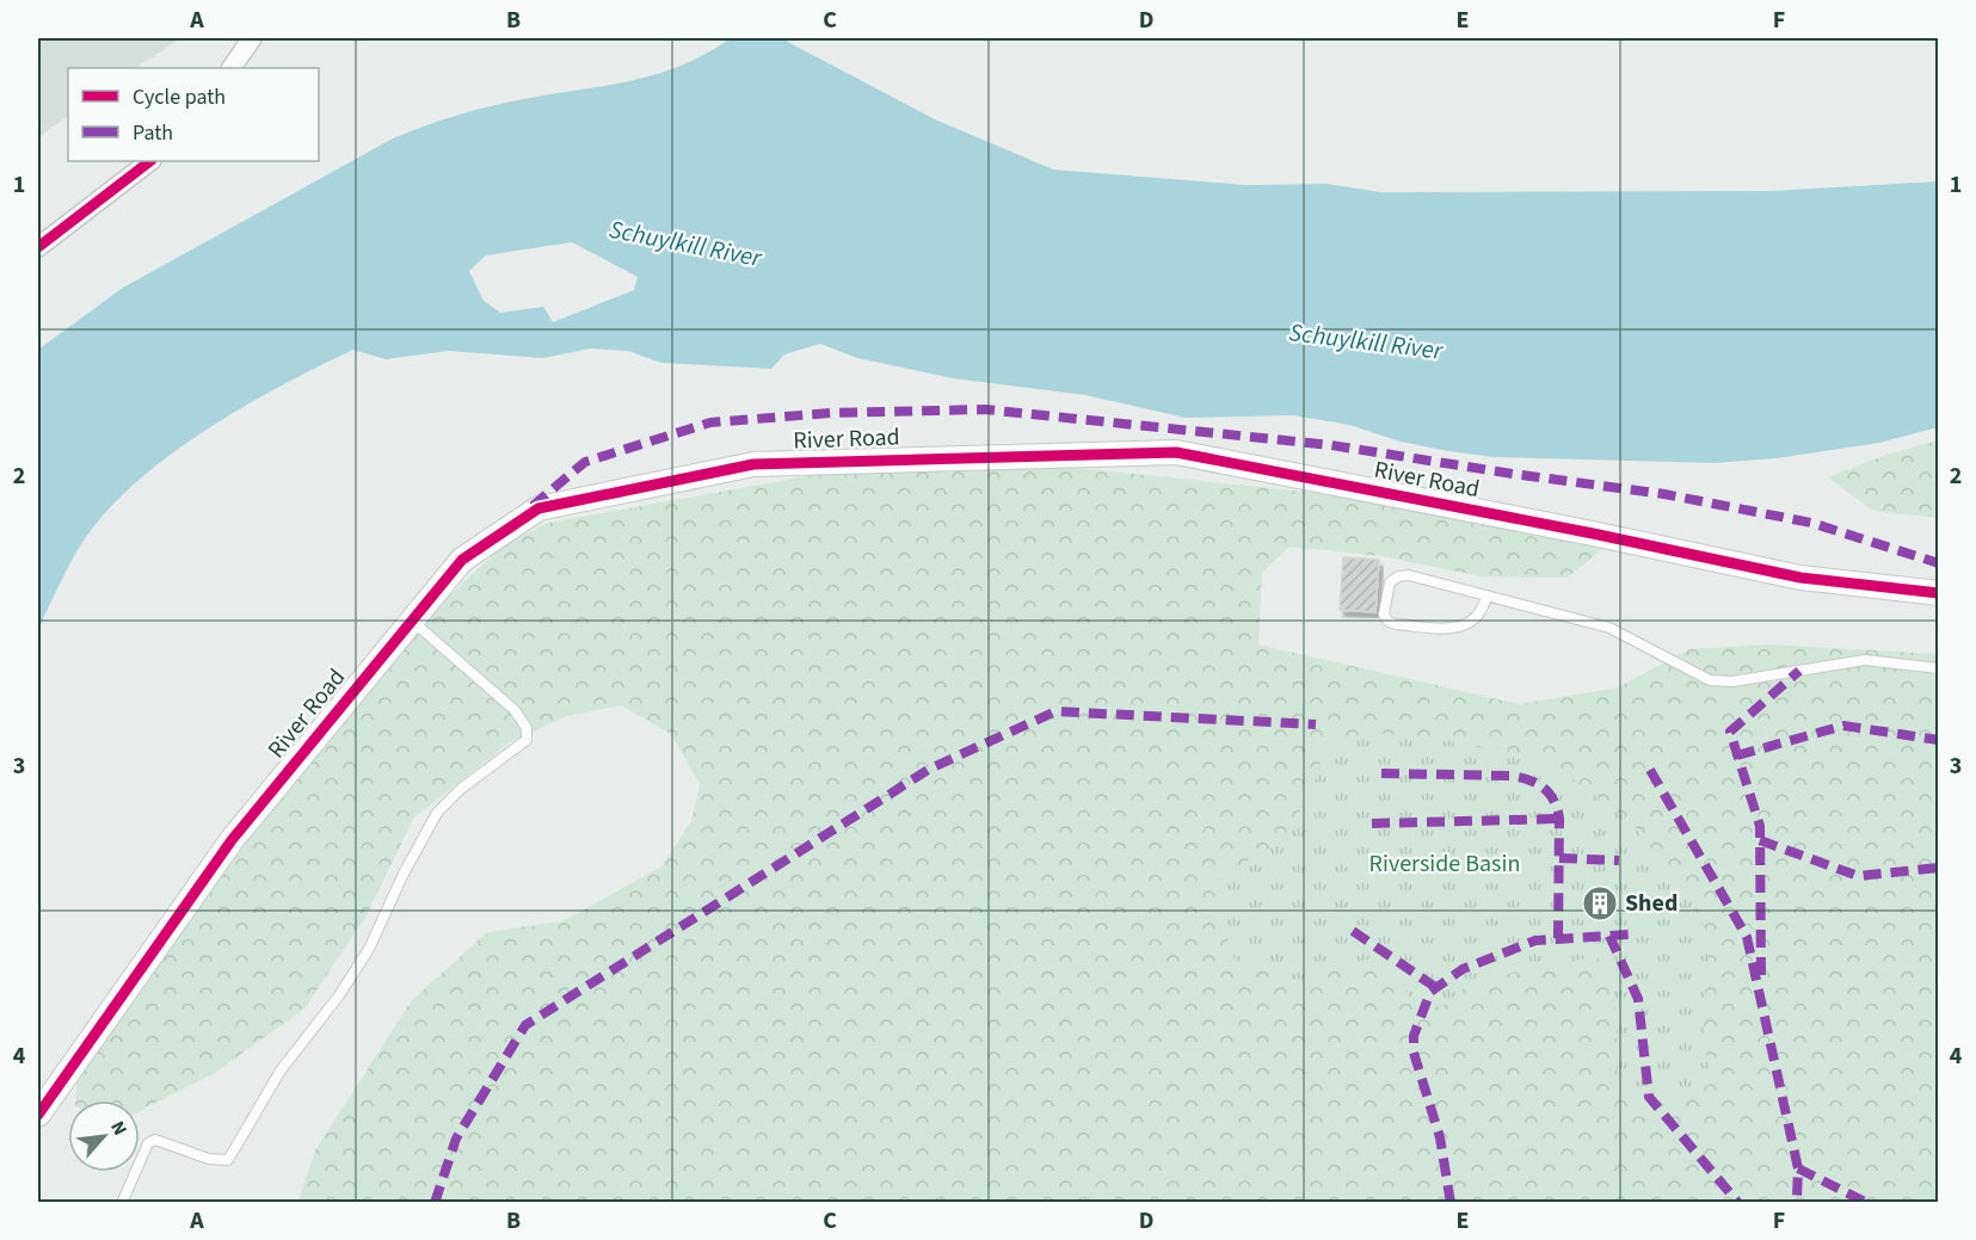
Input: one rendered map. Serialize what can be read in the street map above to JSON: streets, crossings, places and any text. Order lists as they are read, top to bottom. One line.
{"streets":{"street":["River Road"]},"water":["Schuylkill River"],"parks":["Riverside Basin"],"places":{"building":["Shed"]},"legend":["Cycle path","Path"],"north":"top right","grid":{"columns":["A","B","C","D","E","F"],"rows":["1","2","3","4"]}}
